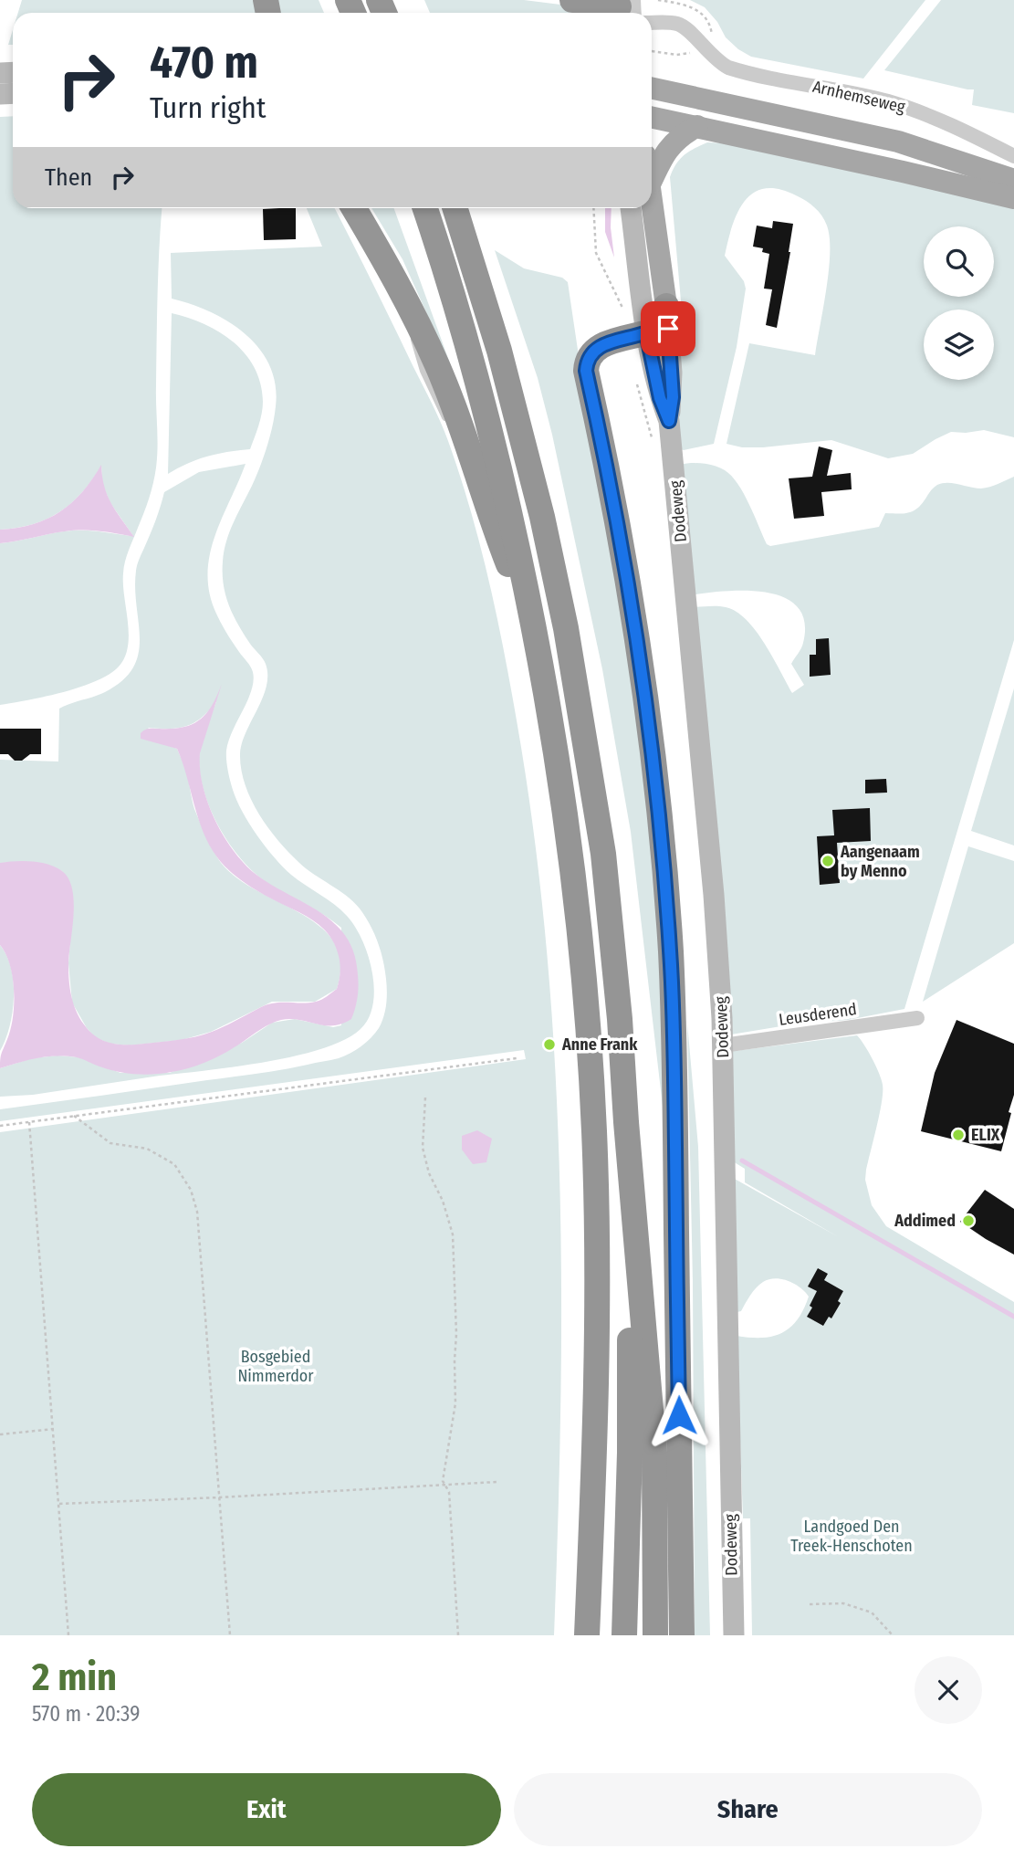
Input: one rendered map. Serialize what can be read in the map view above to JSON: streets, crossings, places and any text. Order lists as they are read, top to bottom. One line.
{"streets":{"main road":["Dodeweg"],"street":["Arnhemseweg","Leusderend"]},"crossings":[["Dodeweg","Leusderend"]],"parks":["Bosgebied Nimmerdor","Landgoed Den Treek-Henschoten"],"places":["Aangenaam by Menno","Anne Frank","ELIX","Addimed"],"page":{"turn":["470 m","Turn right"],"then":"Then","heading":["2 min","570 m · 20:39"],"buttons":["Exit","Share"]}}
